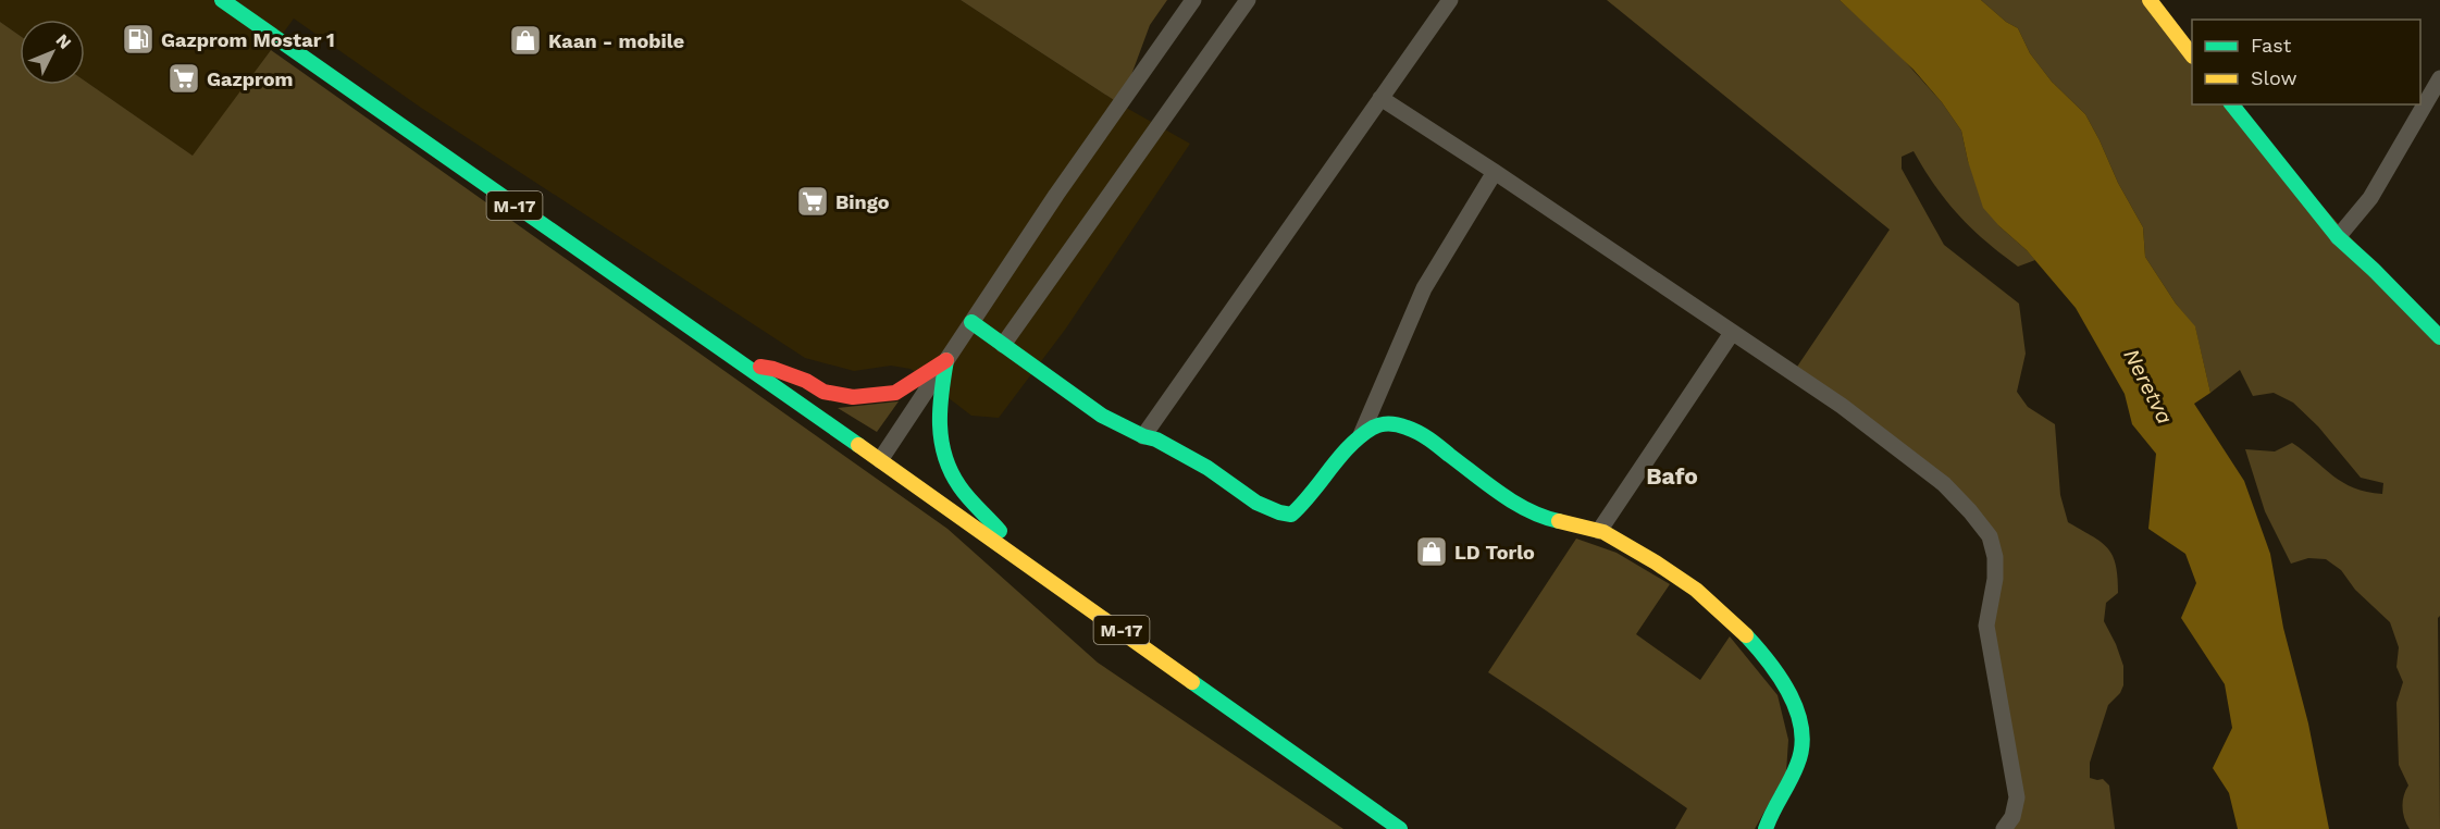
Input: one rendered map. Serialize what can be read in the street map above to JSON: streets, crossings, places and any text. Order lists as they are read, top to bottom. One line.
{"streets":{"main road":["M-17"]},"districts":["Bafo"],"water":["Neretva"],"places":{"fuel station":["Gazprom Mostar 1"],"shop":["Kaan - mobile","LD Torlo"],"supermarket":["Gazprom","Bingo"]},"legend":["Fast","Slow"],"north":"top right"}
